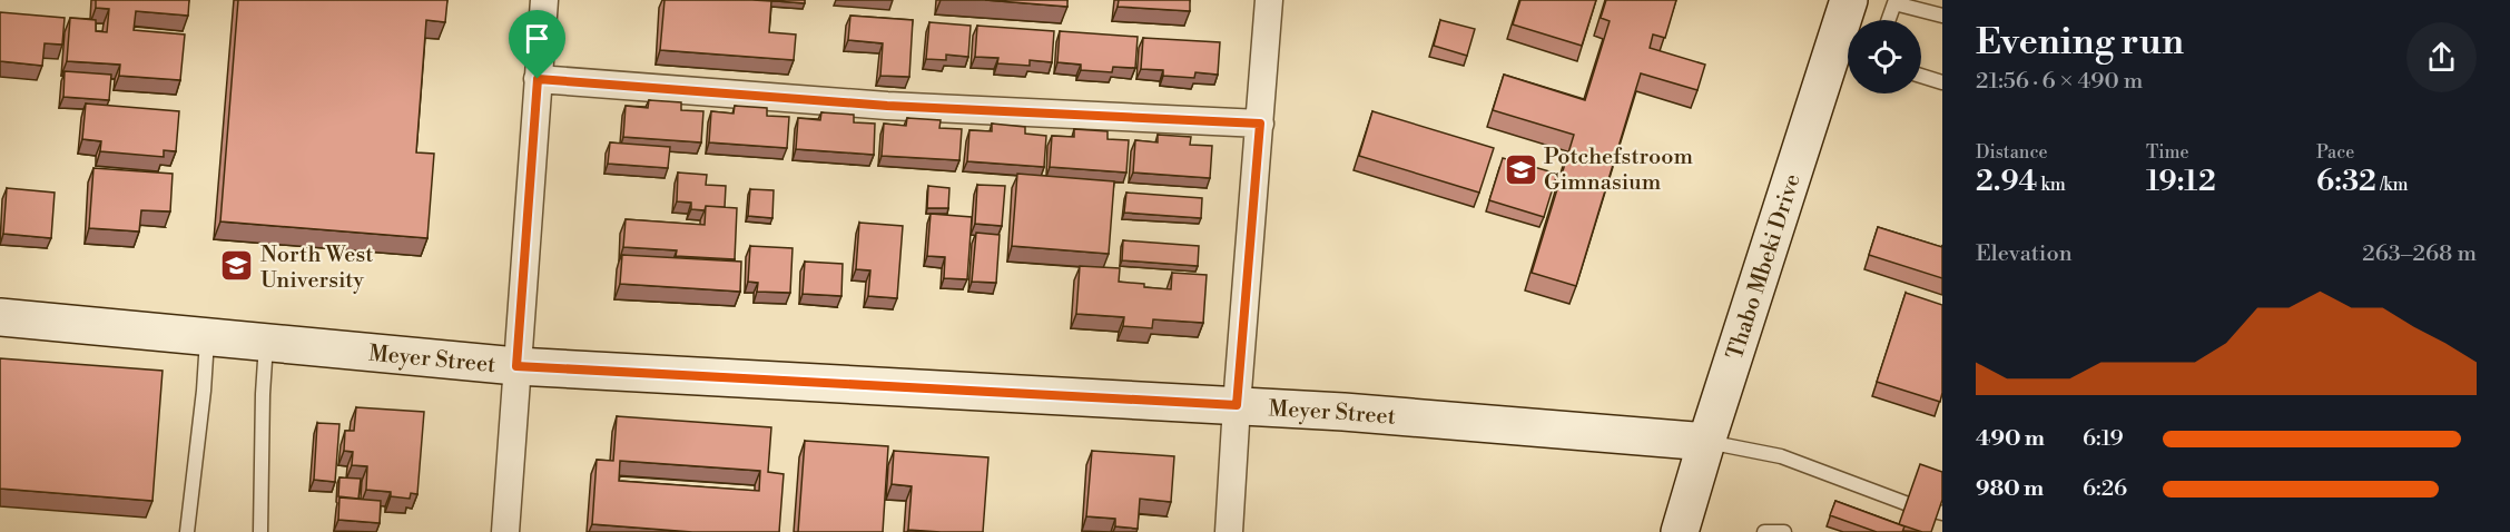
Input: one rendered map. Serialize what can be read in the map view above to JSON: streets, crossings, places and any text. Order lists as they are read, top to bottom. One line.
{"streets":{"street":["Thabo Mbeki Drive","Meyer Street"]},"crossings":[["Thabo Mbeki Drive","Meyer Street"]],"places":{"school or university":["Potchefstroom Gimnasium","North West University"]},"page":{"heading":["Evening run","21:56 · 6 × 490 m"],"stats":[["Distance","2.94 km"],["Time","19:12"],["Pace","6:32 /km"]],"chart":["Elevation","263–268 m"],"list":[{"name":"490 m","note":"6:19"},{"name":"980 m","note":"6:26"}]}}
